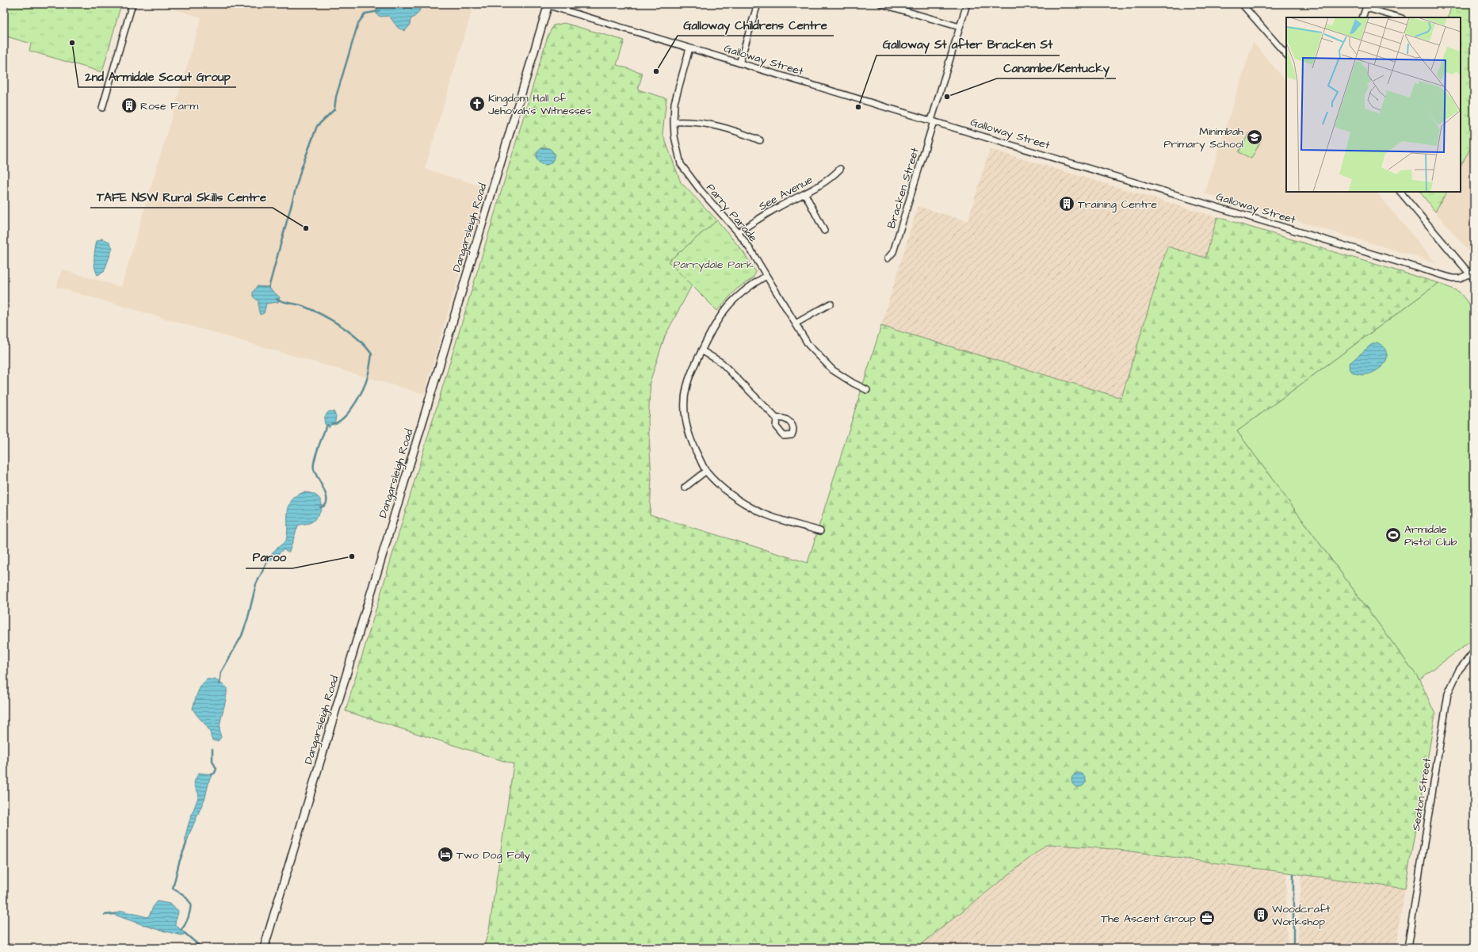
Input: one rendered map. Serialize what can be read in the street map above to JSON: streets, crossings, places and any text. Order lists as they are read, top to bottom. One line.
{"streets":{"street":["Galloway Street","Bracken Street","See Avenue","Parry Parade","Dangarsleigh Road","Seaton Street"]},"crossings":[["Galloway Street","Bracken Street"],["Galloway Street","Parry Parade"],["Galloway Street","Dangarsleigh Road"],["See Avenue","Parry Parade"]],"parks":["Parrydale Park"],"places":{"other":["2nd Armidale Scout Group","Galloway Childrens Centre","Canambe/Kentucky","Galloway St after Bracken St","TAFE NSW Rural Skills Centre","Paroo"],"church":["Kingdom Hall of Jehovah's Witnesses"],"building":["Rose Farm","Training Centre","Woodcraft Workshop"],"school or university":["Minimbah Primary School"],"sports":["Armidale Pistol Club"],"hotel":["Two Dog Folly"],"office":["The Ascent Group"]}}
